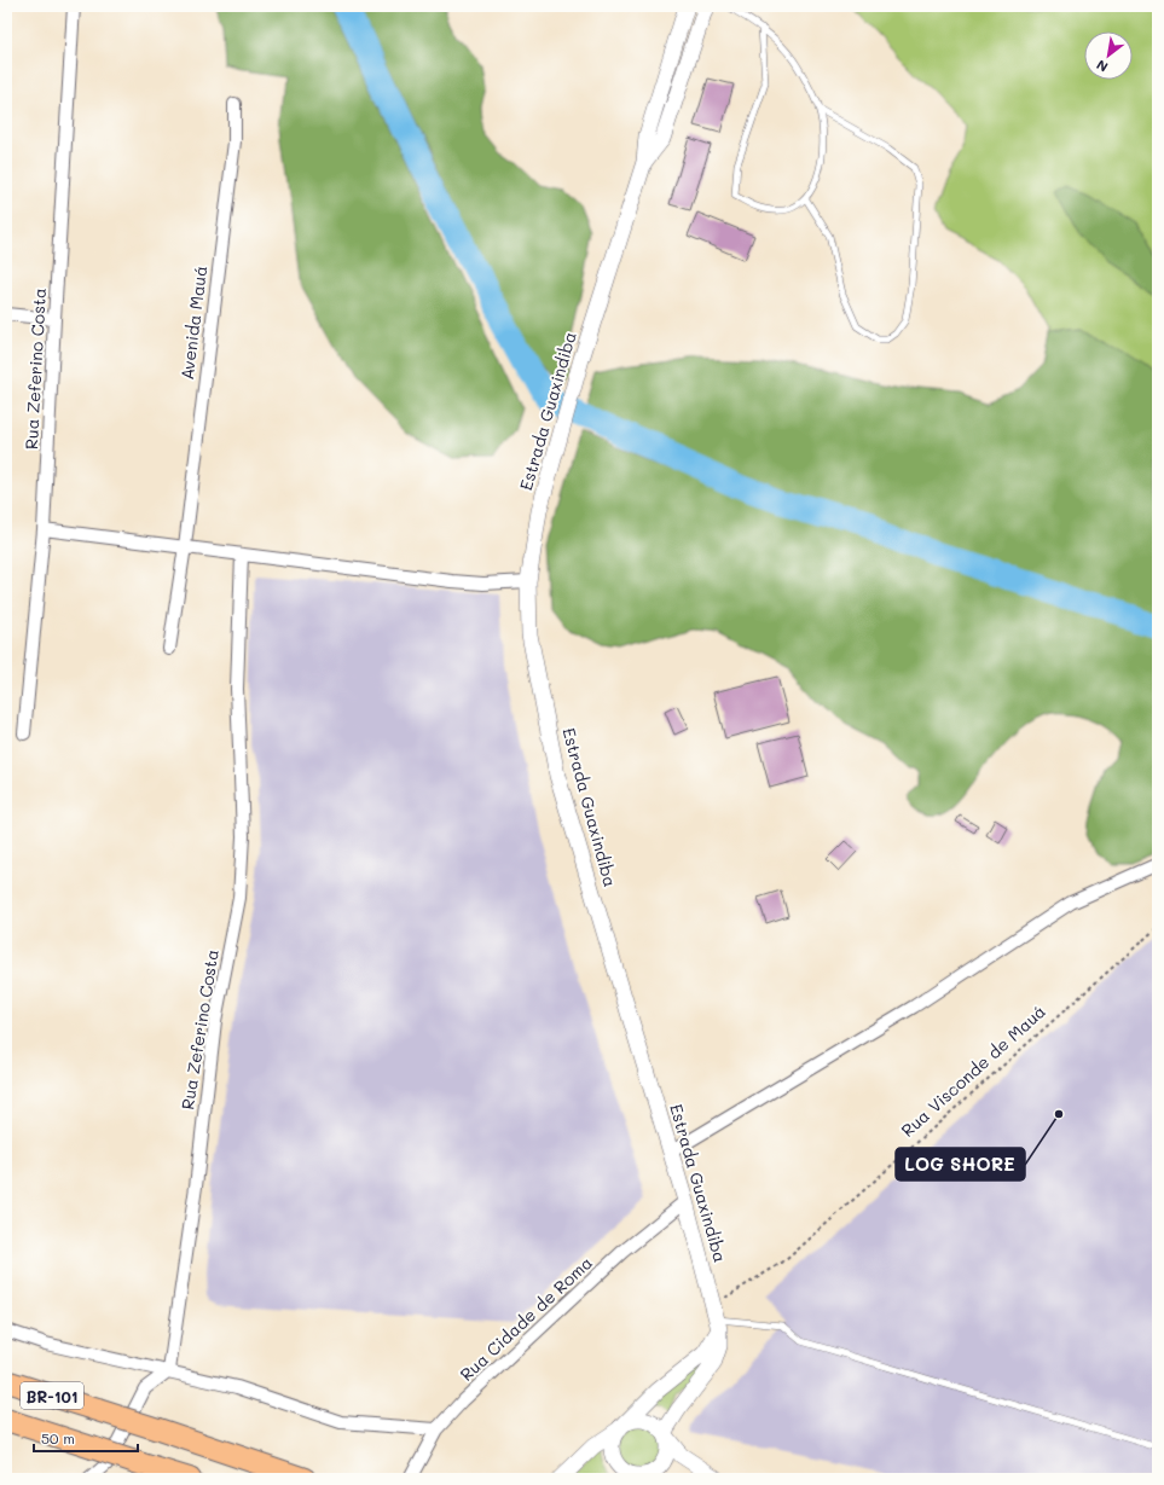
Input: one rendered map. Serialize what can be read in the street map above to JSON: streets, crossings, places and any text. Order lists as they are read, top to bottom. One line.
{"streets":{"highway":["BR-101"],"street":["Avenida Mauá","Rua Zeferino Costa","Estrada Guaxindiba","Rua Cidade de Roma"],"path":["Rua Visconde de Mauá"]},"crossings":[["Estrada Guaxindiba","Rua Visconde de Mauá"],["Estrada Guaxindiba","Rua Cidade de Roma"]],"places":["LOG SHORE"],"scale_bar":"50 m","north":"bottom left"}
